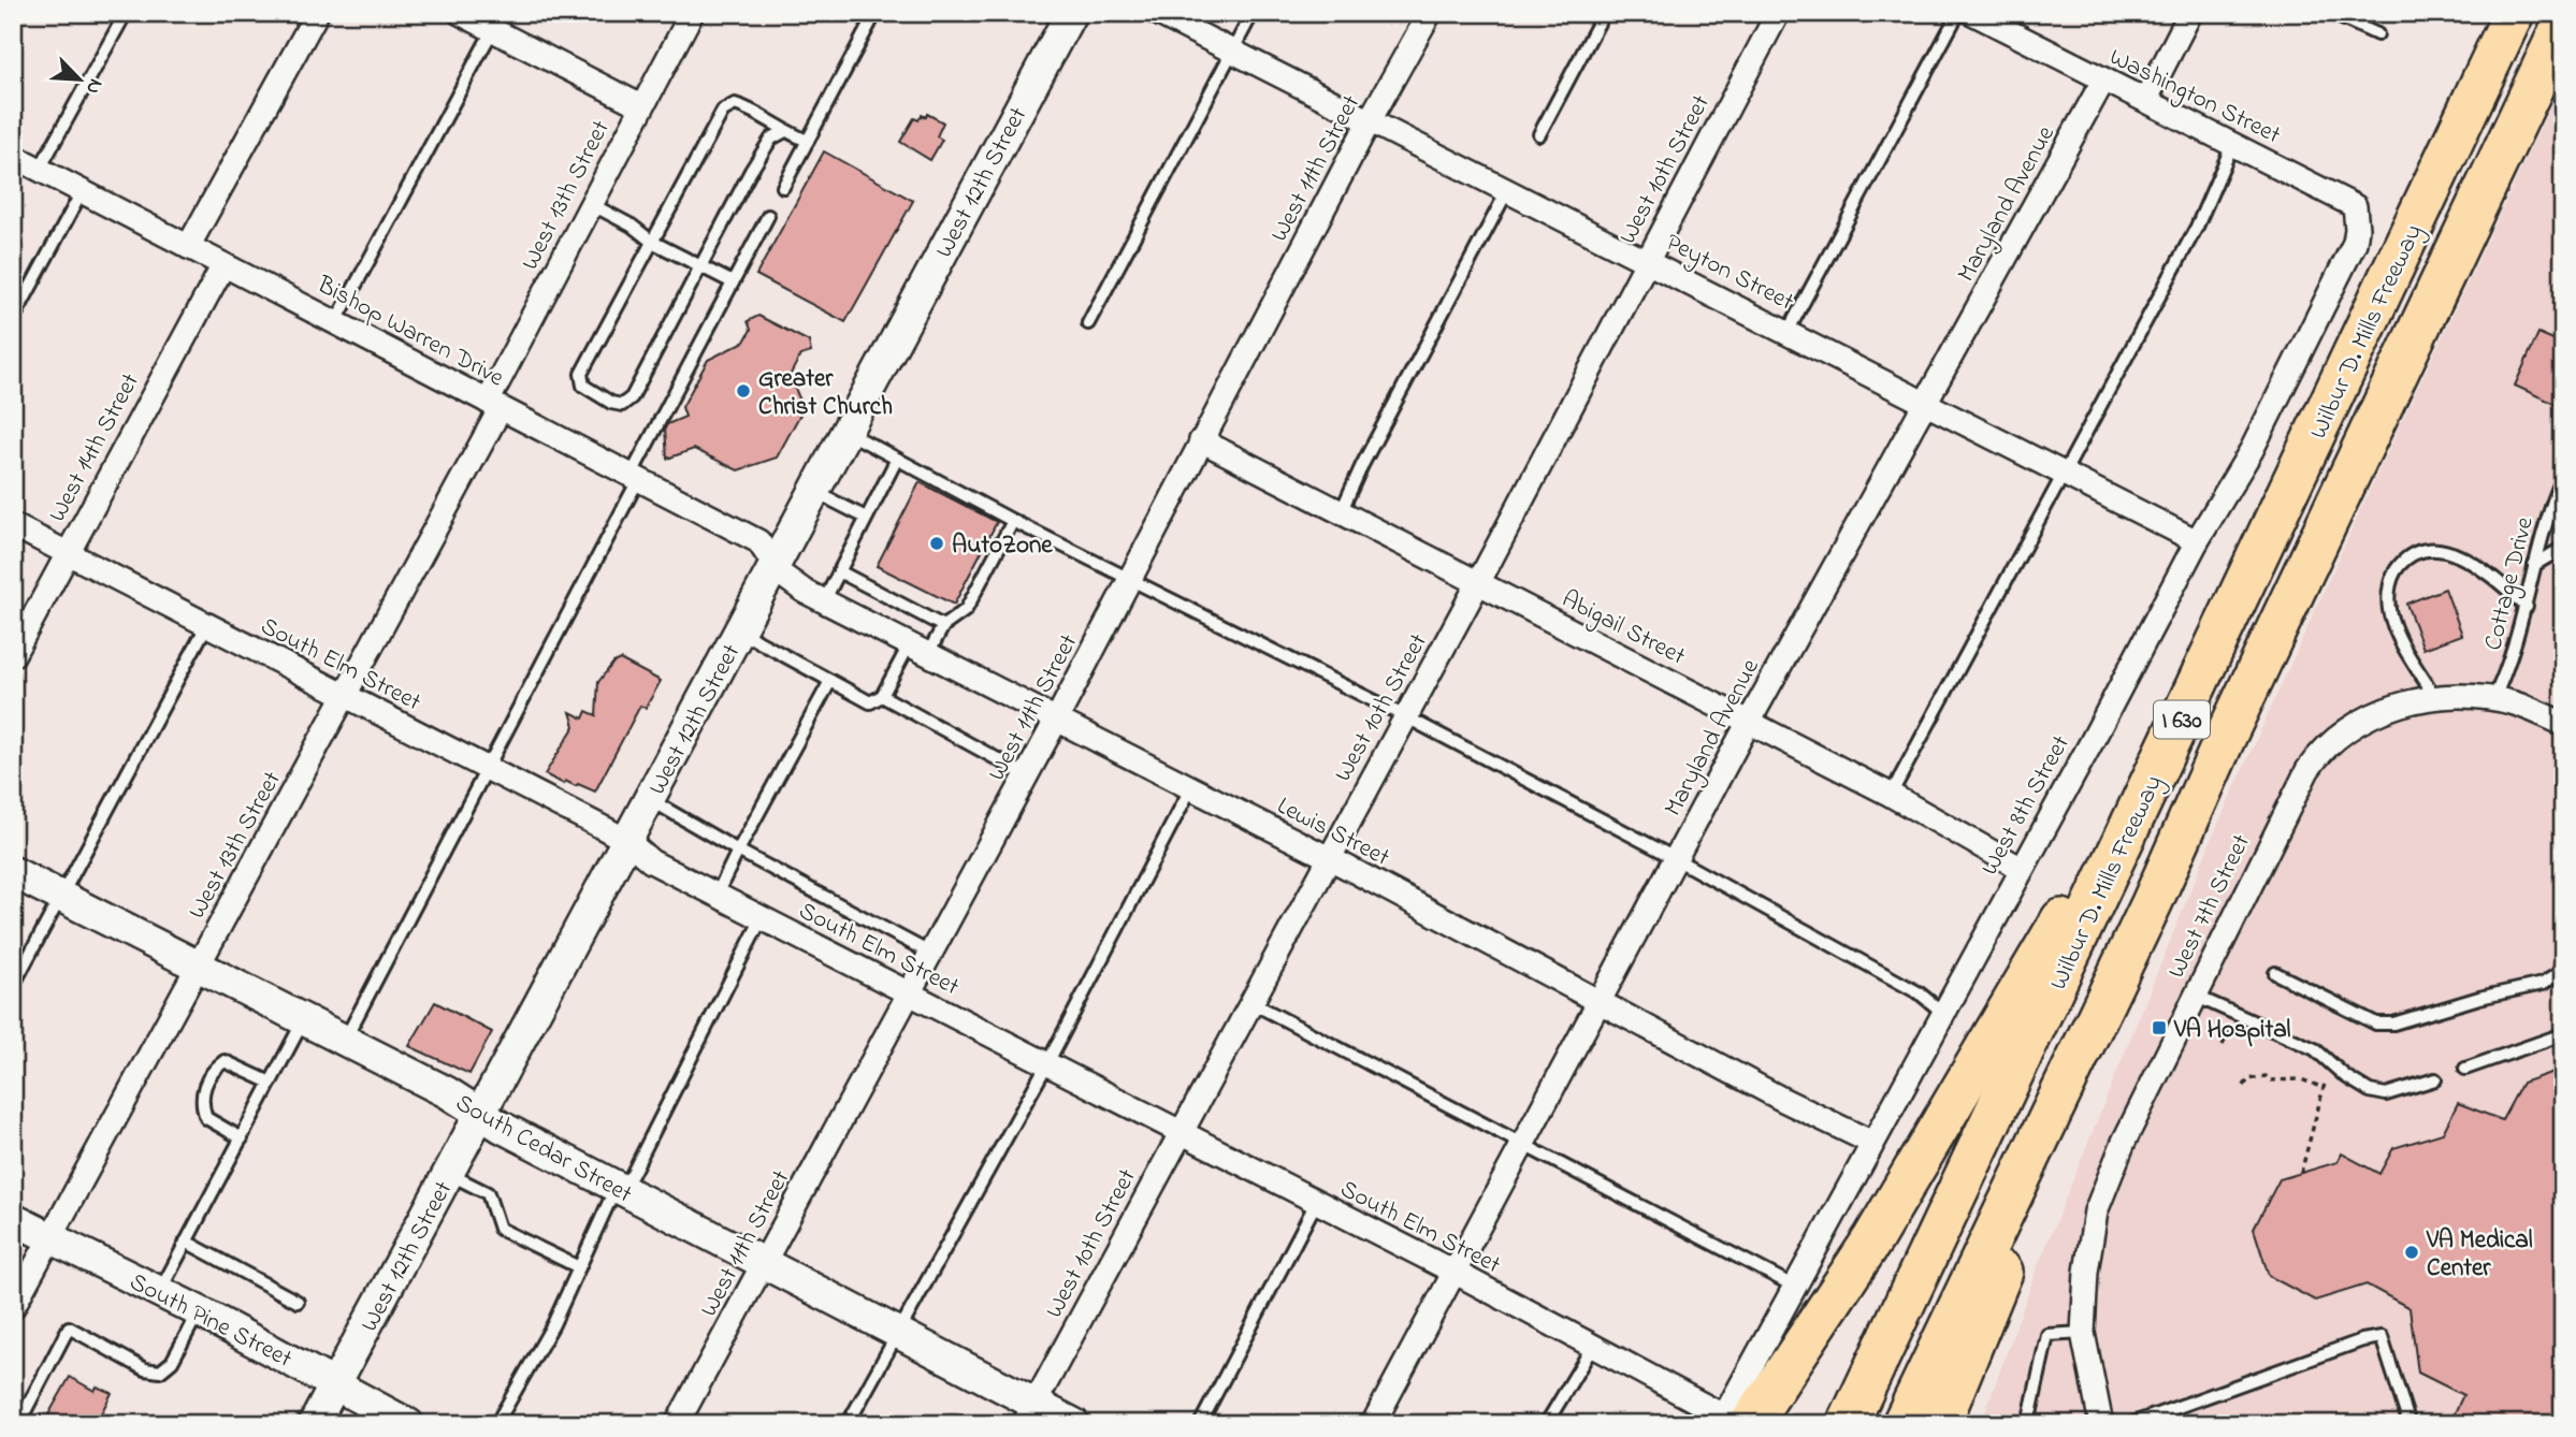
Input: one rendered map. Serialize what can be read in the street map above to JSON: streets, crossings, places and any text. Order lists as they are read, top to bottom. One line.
{"streets":{"highway":["Wilbur D. Mills Freeway","I 630"],"main road":["West 12th Street","South Cedar Street","South Pine Street"],"street":["Washington Street","West 11th Street","West 10th Street","West 13th Street","Maryland Avenue","Peyton Street","Bishop Warren Drive","West 14th Street","Abigail Street","South Elm Street","West 8th Street","Lewis Street","West 7th Street"],"lane":["Cottage Drive"]},"crossings":[["Washington Street","Maryland Avenue"],["Washington Street","West 8th Street"],["West 11th Street","Peyton Street"],["West 11th Street","Abigail Street"],["West 11th Street","South Elm Street"],["West 11th Street","Lewis Street"],["West 11th Street","South Cedar Street"],["West 10th Street","Peyton Street"],["West 10th Street","Abigail Street"],["West 10th Street","South Elm Street"],["West 10th Street","Lewis Street"],["West 10th Street","South Cedar Street"],["West 12th Street","Bishop Warren Drive"],["West 12th Street","South Elm Street"],["West 12th Street","Lewis Street"],["West 12th Street","South Cedar Street"],["West 12th Street","South Pine Street"],["West 13th Street","Bishop Warren Drive"],["West 13th Street","South Elm Street"],["West 13th Street","South Cedar Street"],["West 13th Street","South Pine Street"],["Maryland Avenue","Peyton Street"],["Maryland Avenue","Abigail Street"],["Maryland Avenue","South Elm Street"],["Maryland Avenue","Lewis Street"],["Peyton Street","West 8th Street"],["Bishop Warren Drive","West 14th Street"],["Bishop Warren Drive","Lewis Street"],["West 14th Street","South Elm Street"],["Cottage Drive","West 7th Street"],["Abigail Street","West 8th Street"],["South Elm Street","West 8th Street"],["West 8th Street","Lewis Street"]],"places":{"other":["Greater Christ Church","AutoZone","VA Medical Center"],"transit":["VA Hospital"]},"north":"bottom right"}
